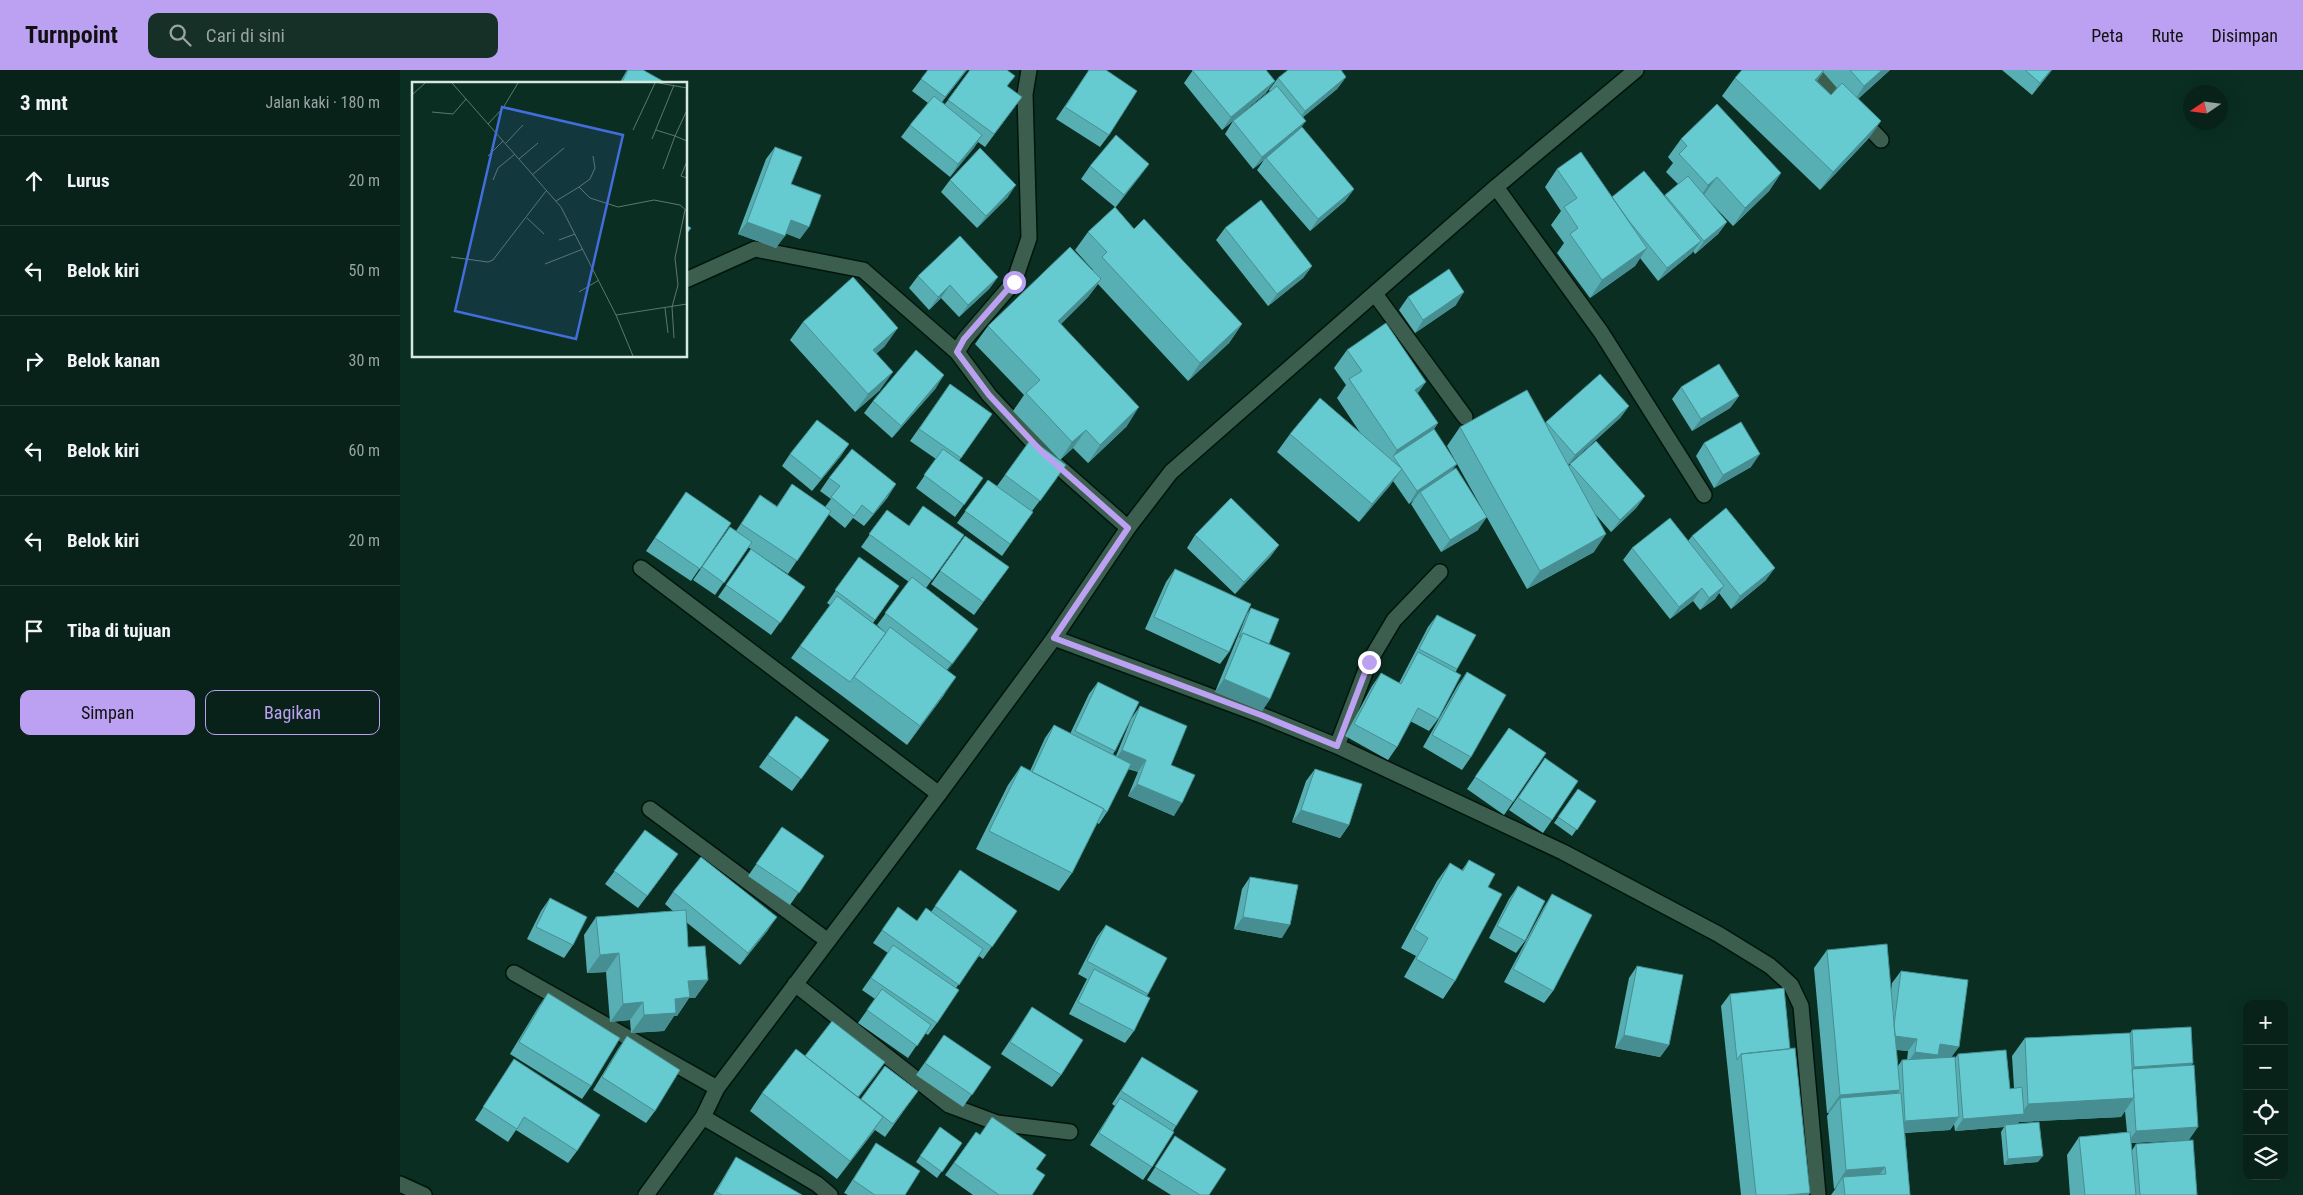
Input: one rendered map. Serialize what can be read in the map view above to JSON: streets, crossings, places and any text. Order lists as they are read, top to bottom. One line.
{"north":"left","page":{"header":"Turnpoint","search":"Cari di sini","nav":["Peta","Rute","Disimpan"],"heading":["3 mnt","Jalan kaki · 180 m"],"list":[["Lurus","20 m"],["Belok kiri","50 m"],["Belok kanan","30 m"],["Belok kiri","60 m"],["Belok kiri","20 m"],"Tiba di tujuan"],"buttons":["Simpan","Bagikan"],"map_buttons":["+","−"]}}
